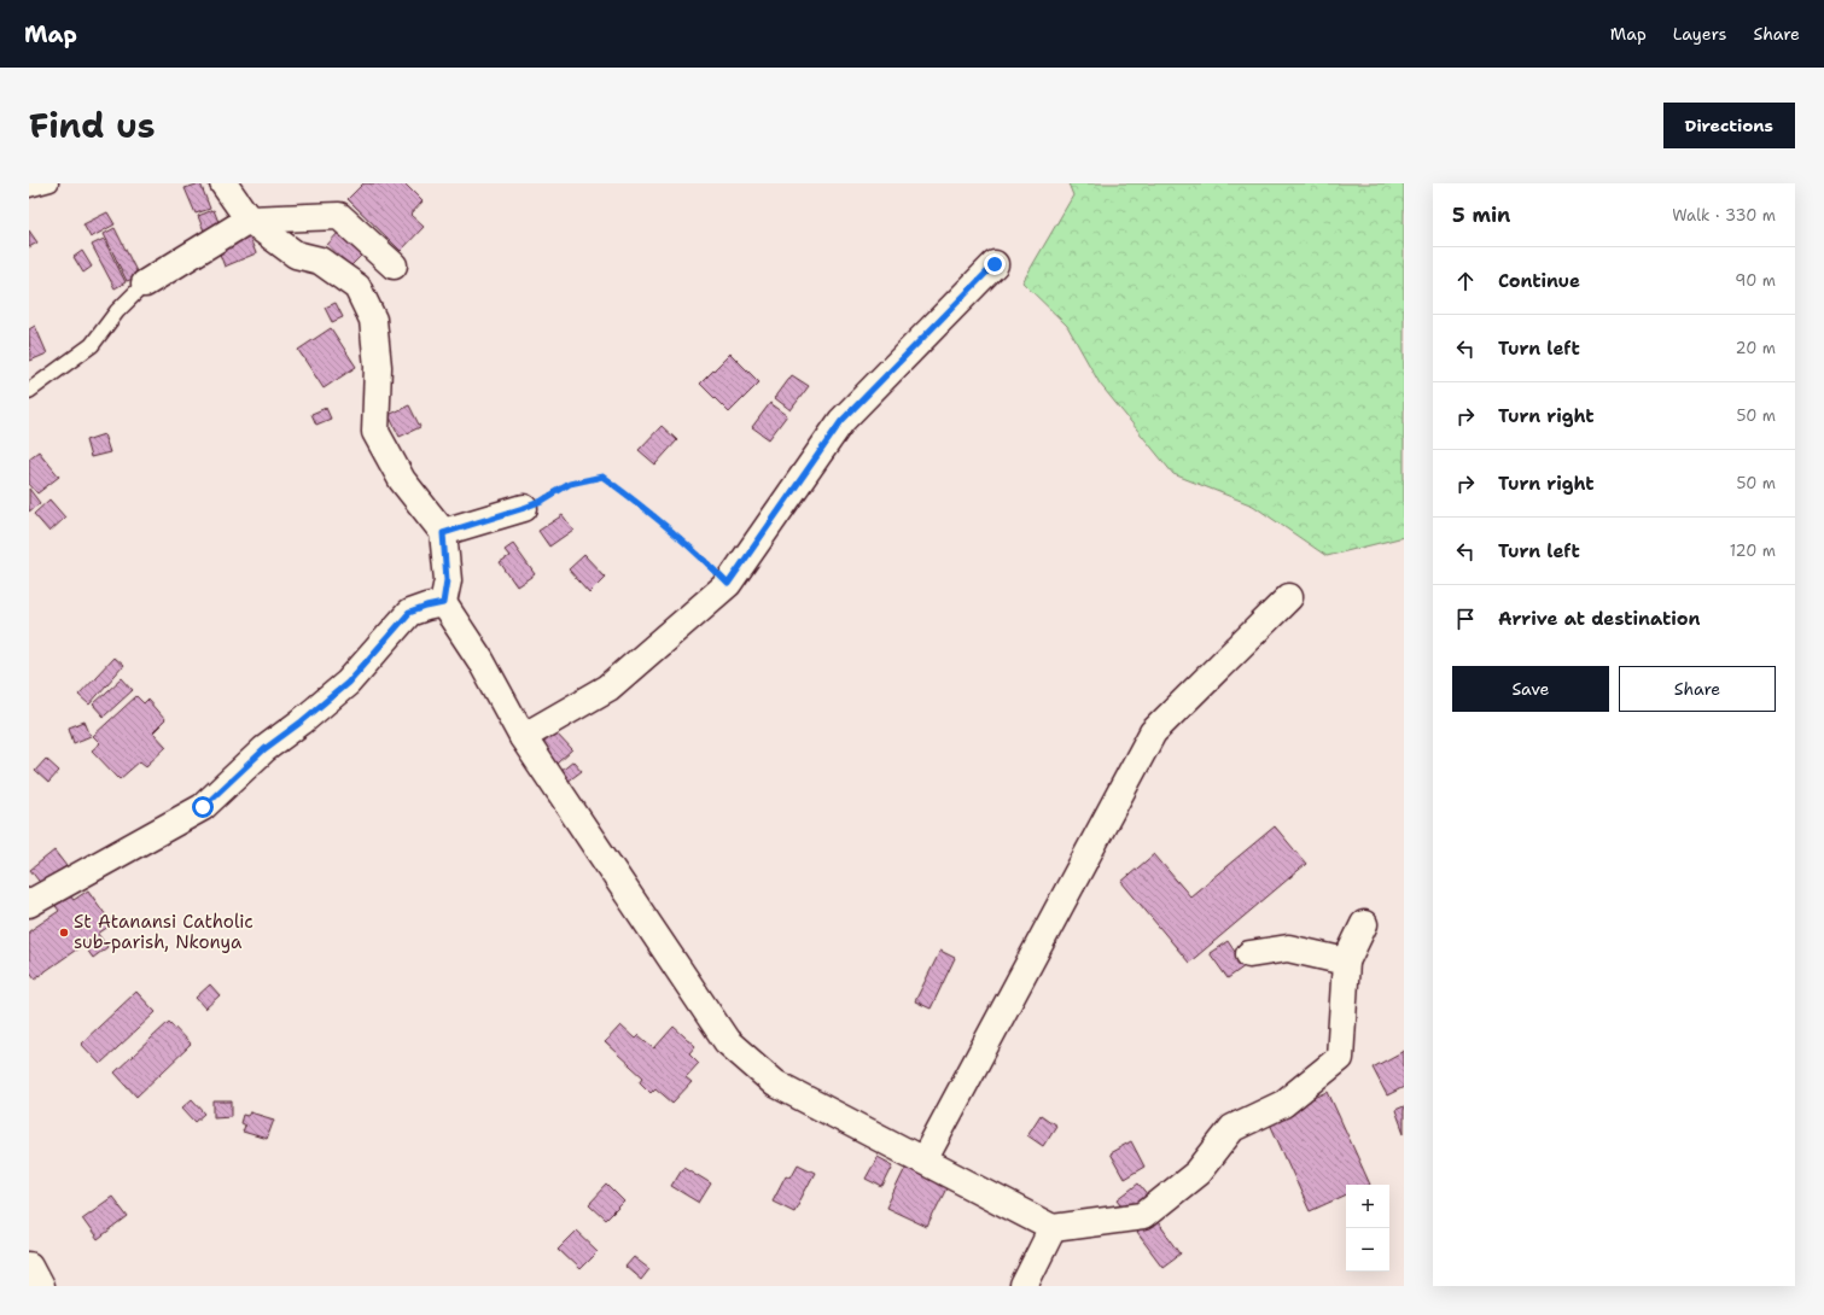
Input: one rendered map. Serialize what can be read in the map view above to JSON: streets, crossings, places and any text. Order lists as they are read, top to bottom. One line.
{"places":["St Atanansi Catholic sub-parish, Nkonya"],"page":{"header":"Map","nav":["Map","Layers","Share"],"title":"Find us","buttons":["Directions",["Save","Share"]],"heading":["5 min","Walk · 330 m"],"list":[["Continue","90 m"],["Turn left","20 m"],["Turn right","50 m"],["Turn right","50 m"],["Turn left","120 m"],"Arrive at destination"],"map_buttons":["+","−"]}}
